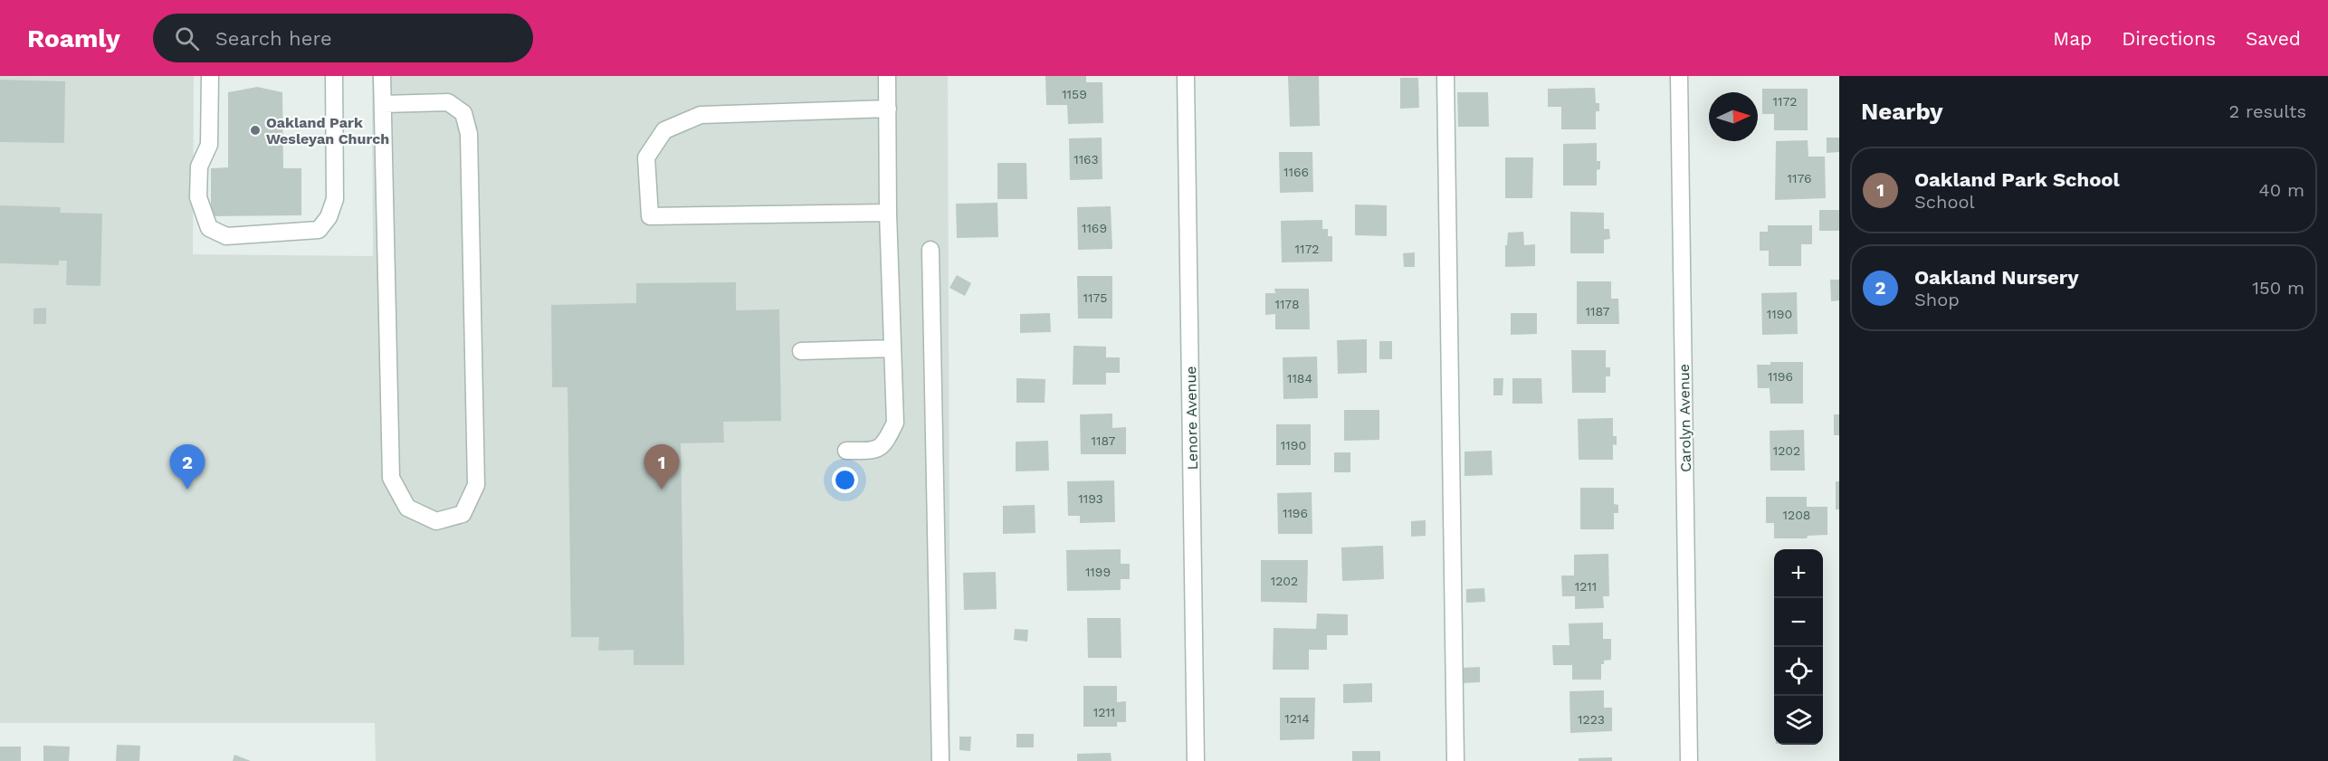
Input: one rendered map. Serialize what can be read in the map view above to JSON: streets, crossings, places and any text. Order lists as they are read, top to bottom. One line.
{"streets":{"street":["Lenore Avenue","Carolyn Avenue"]},"places":["Oakland Park Wesleyan Church"],"house_numbers":["1159","1172","1163","1166","1176","1169","1172","1175","1178","1187","1190","1196","1184","1187","1190","1202","1193","1196","1208","1199","1202","1211","1211","1214","1223"],"north":"right","page":{"header":"Roamly","search":"Search here","nav":["Map","Directions","Saved"],"heading":["Nearby","2 results"],"list":[{"mark":"1","name":"Oakland Park School","note":"School","value":"40 m"},{"mark":"2","name":"Oakland Nursery","note":"Shop","value":"150 m"}],"pins":["1","2"],"map_buttons":["+","−"]}}
